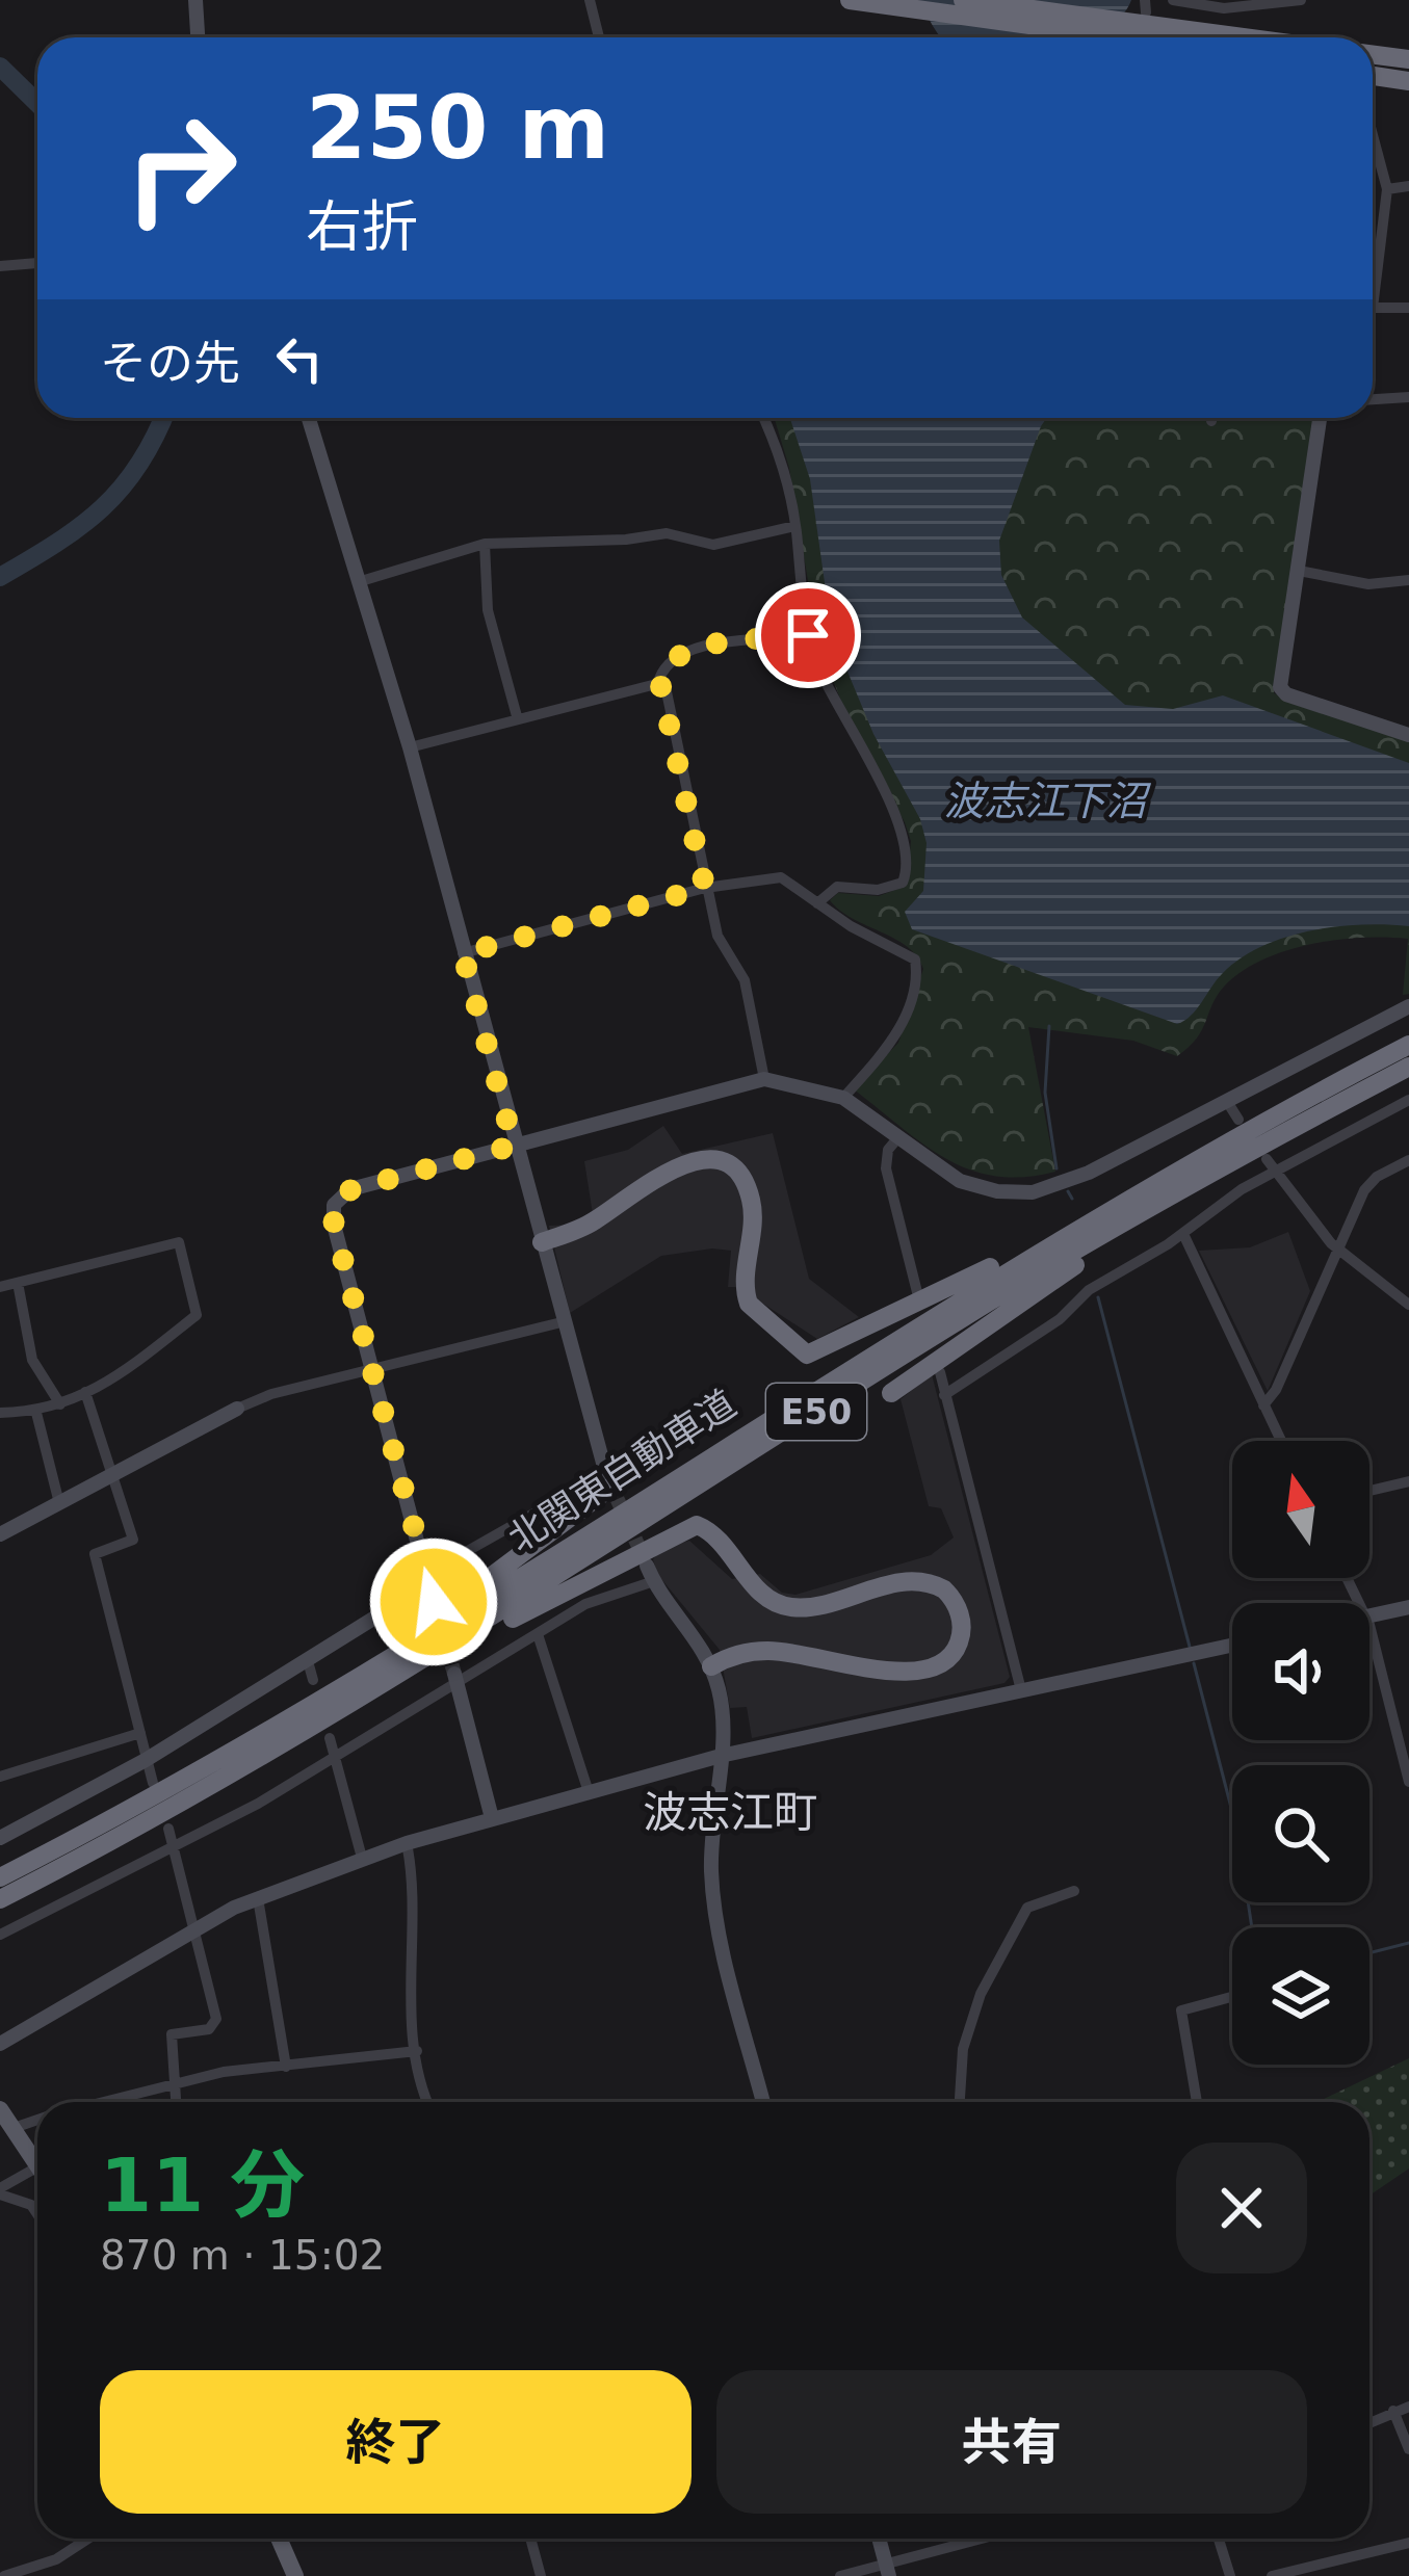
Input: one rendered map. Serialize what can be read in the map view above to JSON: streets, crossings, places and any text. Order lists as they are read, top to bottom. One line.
{"streets":{"highway":["E50","北関東自動車道"]},"districts":["波志江町"],"water":["波志江下沼"],"north":"top","page":{"turn":["250 m","右折"],"then":"その先","heading":["11 分","870 m · 15:02"],"buttons":["終了","共有"]}}
